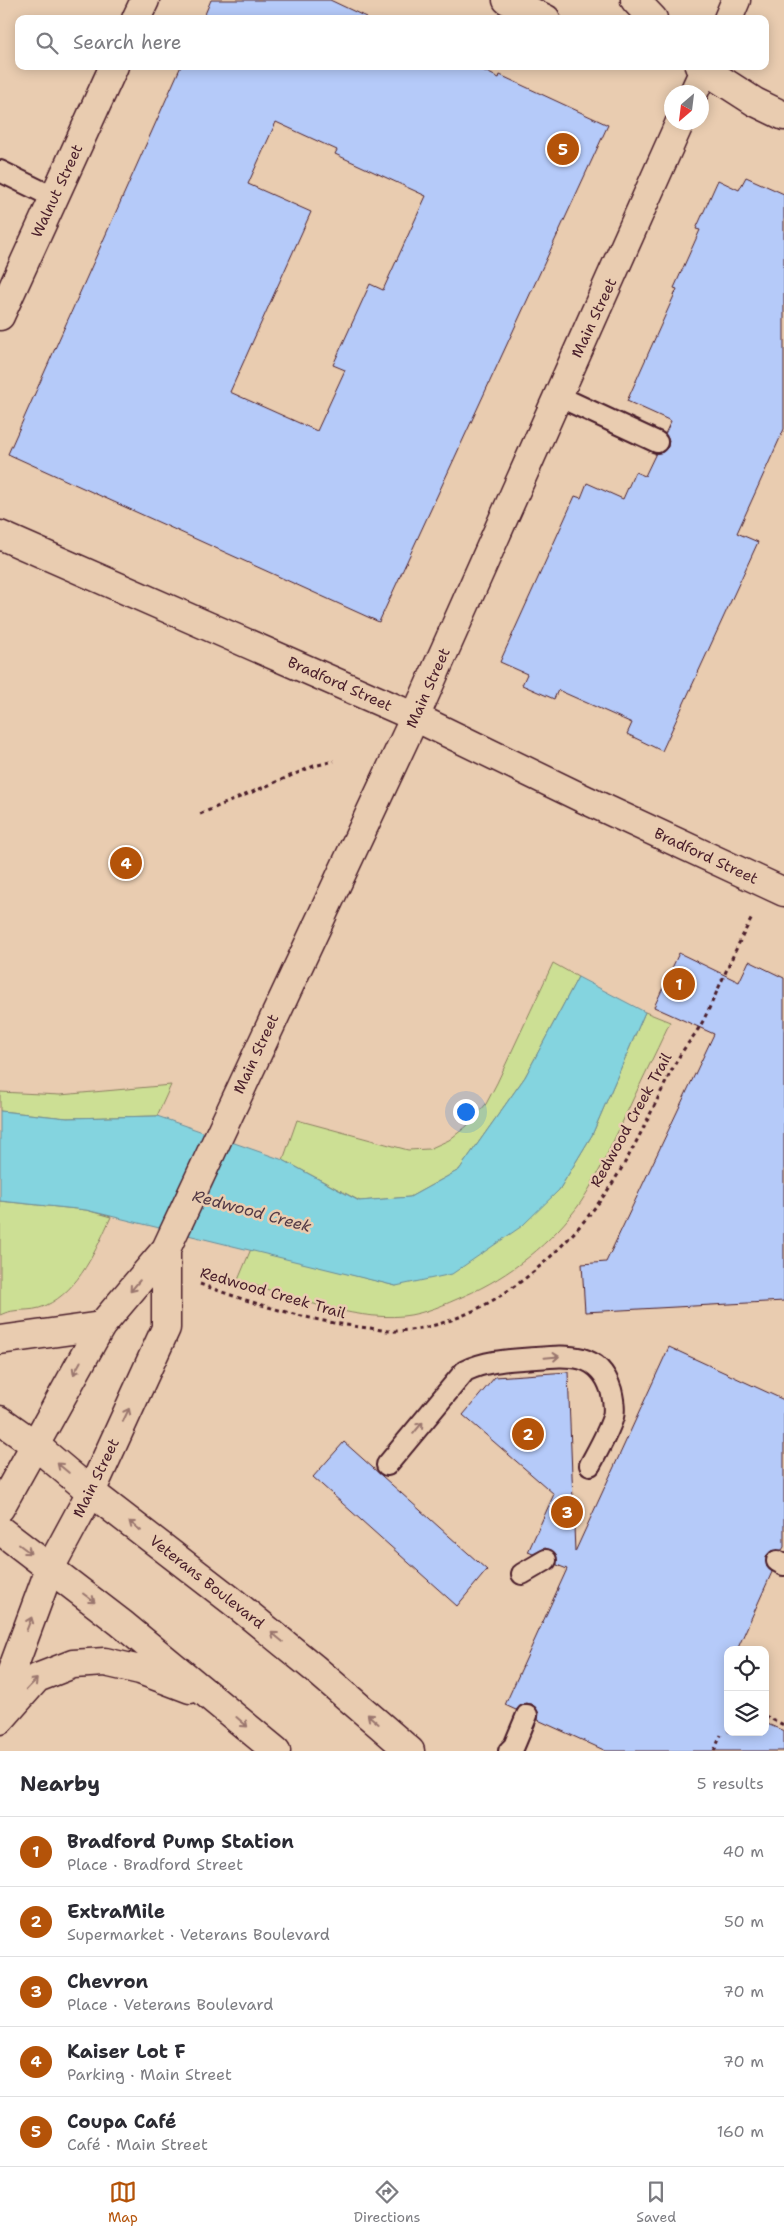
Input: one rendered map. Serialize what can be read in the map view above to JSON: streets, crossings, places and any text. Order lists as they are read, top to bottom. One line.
{"streets":{"street":["Walnut Street","Main Street","Bradford Street","Veterans Boulevard"],"path":["Redwood Creek Trail"]},"crossings":[["Main Street","Bradford Street"],["Main Street","Redwood Creek Trail"],["Main Street","Veterans Boulevard"],["Bradford Street","Redwood Creek Trail"]],"water":["Redwood Creek"],"north":"bottom left","page":{"search":"Search here","pins":["5","4","1","2","3"],"heading":["Nearby","5 results"],"list":[{"mark":"1","name":"Bradford Pump Station","note":"Place · Bradford Street","value":"40 m"},{"mark":"2","name":"ExtraMile","note":"Supermarket · Veterans Boulevard","value":"50 m"},{"mark":"3","name":"Chevron","note":"Place · Veterans Boulevard","value":"70 m"},{"mark":"4","name":"Kaiser Lot F","note":"Parking · Main Street","value":"70 m"},{"mark":"5","name":"Coupa Café","note":"Café · Main Street","value":"160 m"}],"nav":["Map","Directions","Saved"]}}
